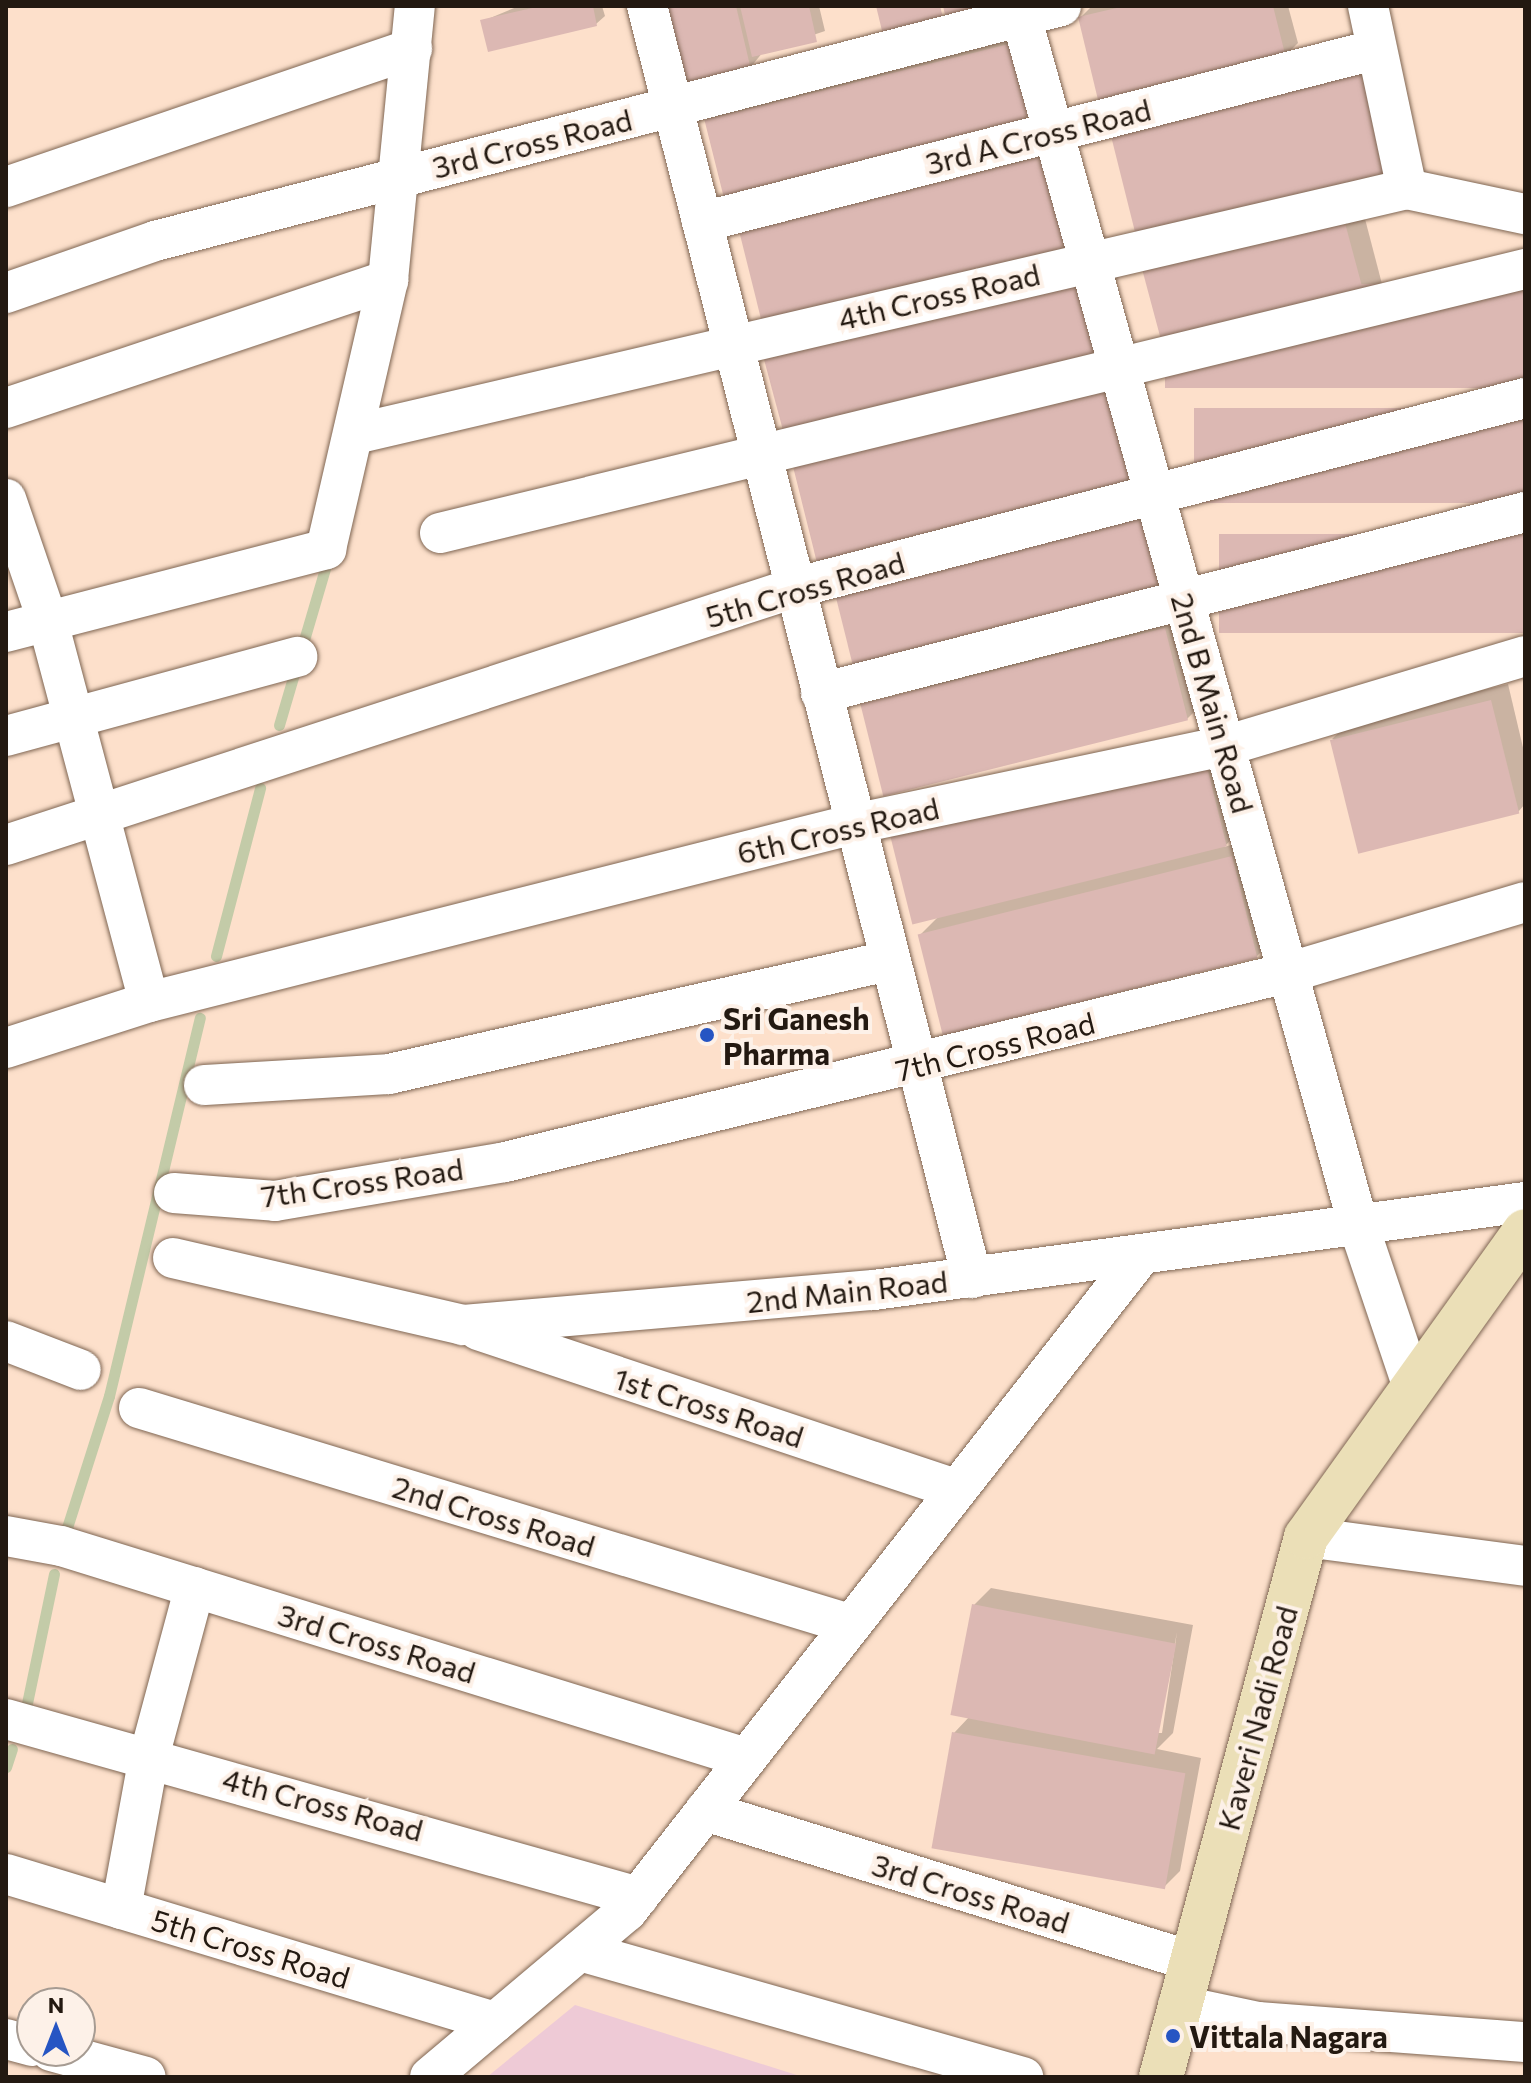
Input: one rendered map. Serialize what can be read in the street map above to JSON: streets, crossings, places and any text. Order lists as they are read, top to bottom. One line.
{"streets":{"street":["3rd A Cross Road","3rd Cross Road","4th Cross Road","5th Cross Road","2nd B Main Road","6th Cross Road","7th Cross Road","2nd Main Road","1st Cross Road","2nd Cross Road","Kaveri Nadi Road"]},"crossings":[["3rd A Cross Road","2nd B Main Road"],["3rd Cross Road","2nd B Main Road"],["3rd Cross Road","Kaveri Nadi Road"],["4th Cross Road","2nd B Main Road"],["5th Cross Road","2nd B Main Road"],["2nd B Main Road","6th Cross Road"],["2nd B Main Road","7th Cross Road"],["2nd B Main Road","2nd Main Road"],["2nd B Main Road","Kaveri Nadi Road"],["2nd Main Road","1st Cross Road"]],"places":["Sri Ganesh Pharma","Vittala Nagara"],"north":"top"}
